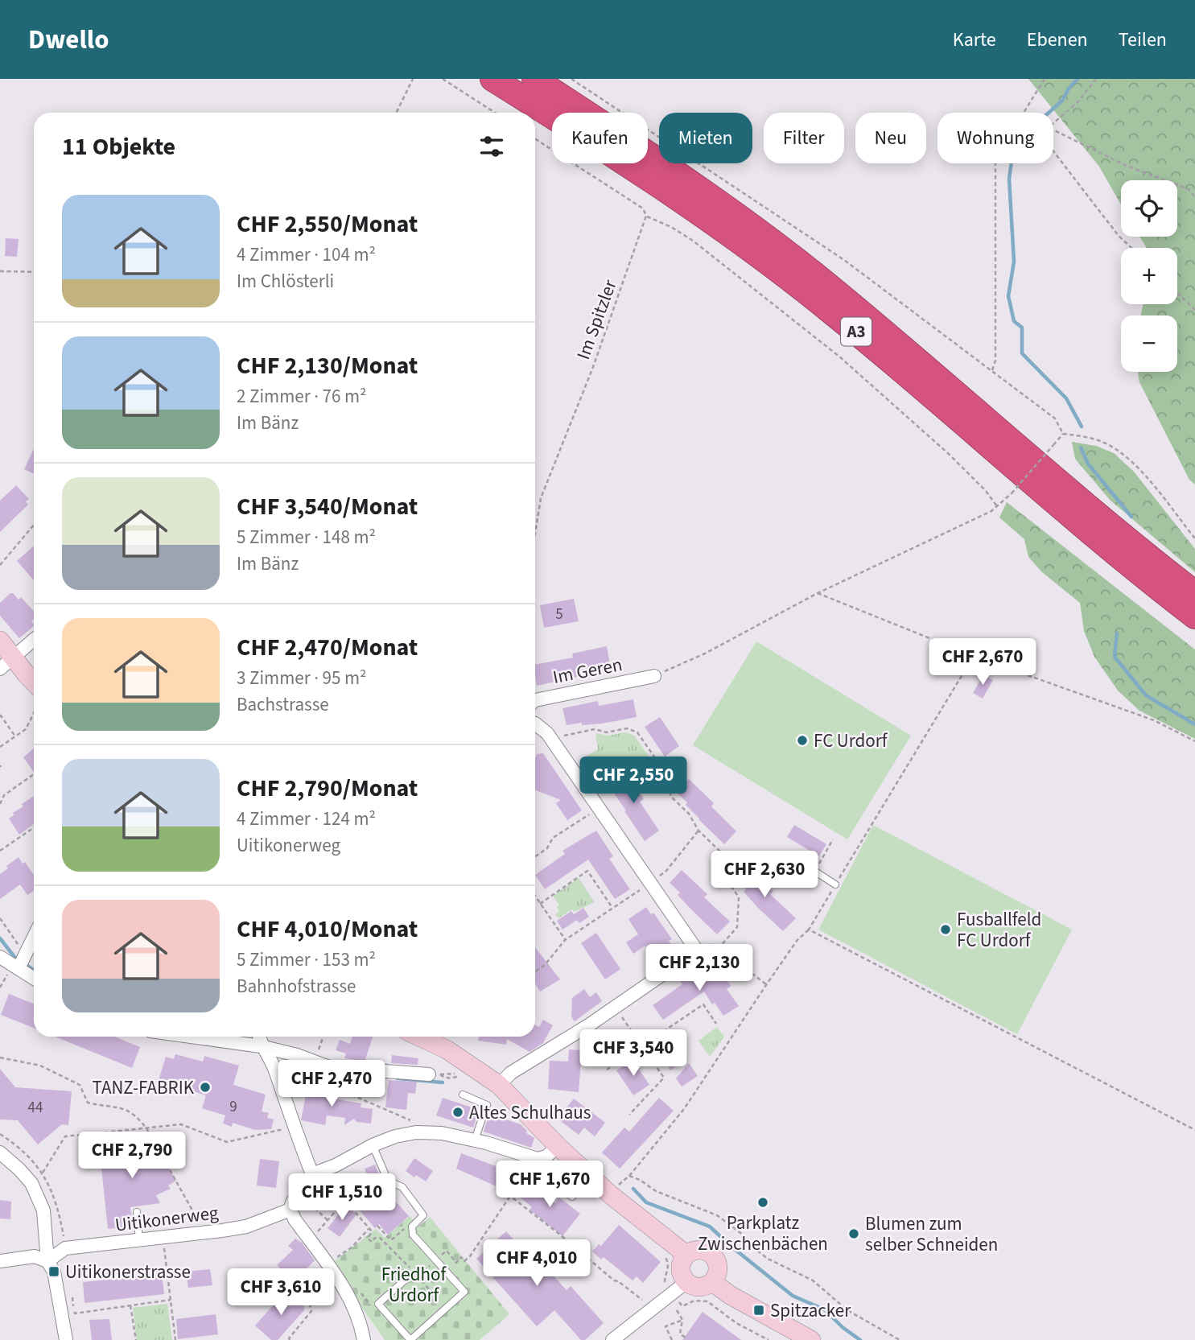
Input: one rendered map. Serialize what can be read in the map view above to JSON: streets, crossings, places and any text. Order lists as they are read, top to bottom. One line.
{"streets":{"highway":["A3"],"street":["Im Geren","Uitikonerweg"],"path":["Im Spitzler"]},"parks":["Friedhof Urdorf"],"places":{"other":["FC Urdorf","Fusballfeld FC Urdorf","TANZ-FABRIK","Altes Schulhaus","Parkplatz Zwischenbächen","Blumen zum selber Schneiden"],"transit":["Uitikonerstrasse","Spitzacker"]},"house_numbers":["5","9","44"],"page":{"header":"Dwello","nav":["Karte","Ebenen","Teilen"],"chip":["Kaufen","Mieten","Filter","Neu","Wohnung"],"heading":"11 Objekte","map_buttons":["+","−"],"list":[{"name":"CHF 2,550/Monat","note":"4 Zimmer · 104 m² · Im Chlösterli"},{"name":"CHF 2,130/Monat","note":"2 Zimmer · 76 m² · Im Bänz"},{"name":"CHF 3,540/Monat","note":"5 Zimmer · 148 m² · Im Bänz"},{"name":"CHF 2,470/Monat","note":"3 Zimmer · 95 m² · Bachstrasse"},{"name":"CHF 2,790/Monat","note":"4 Zimmer · 124 m² · Uitikonerweg"},{"name":"CHF 4,010/Monat","note":"5 Zimmer · 153 m² · Bahnhofstrasse"}],"price":["CHF 2,670","CHF 2,550","CHF 2,630","CHF 2,130","CHF 3,540","CHF 2,470","CHF 2,790","CHF 1,670","CHF 1,510","CHF 4,010","CHF 3,610"]}}
